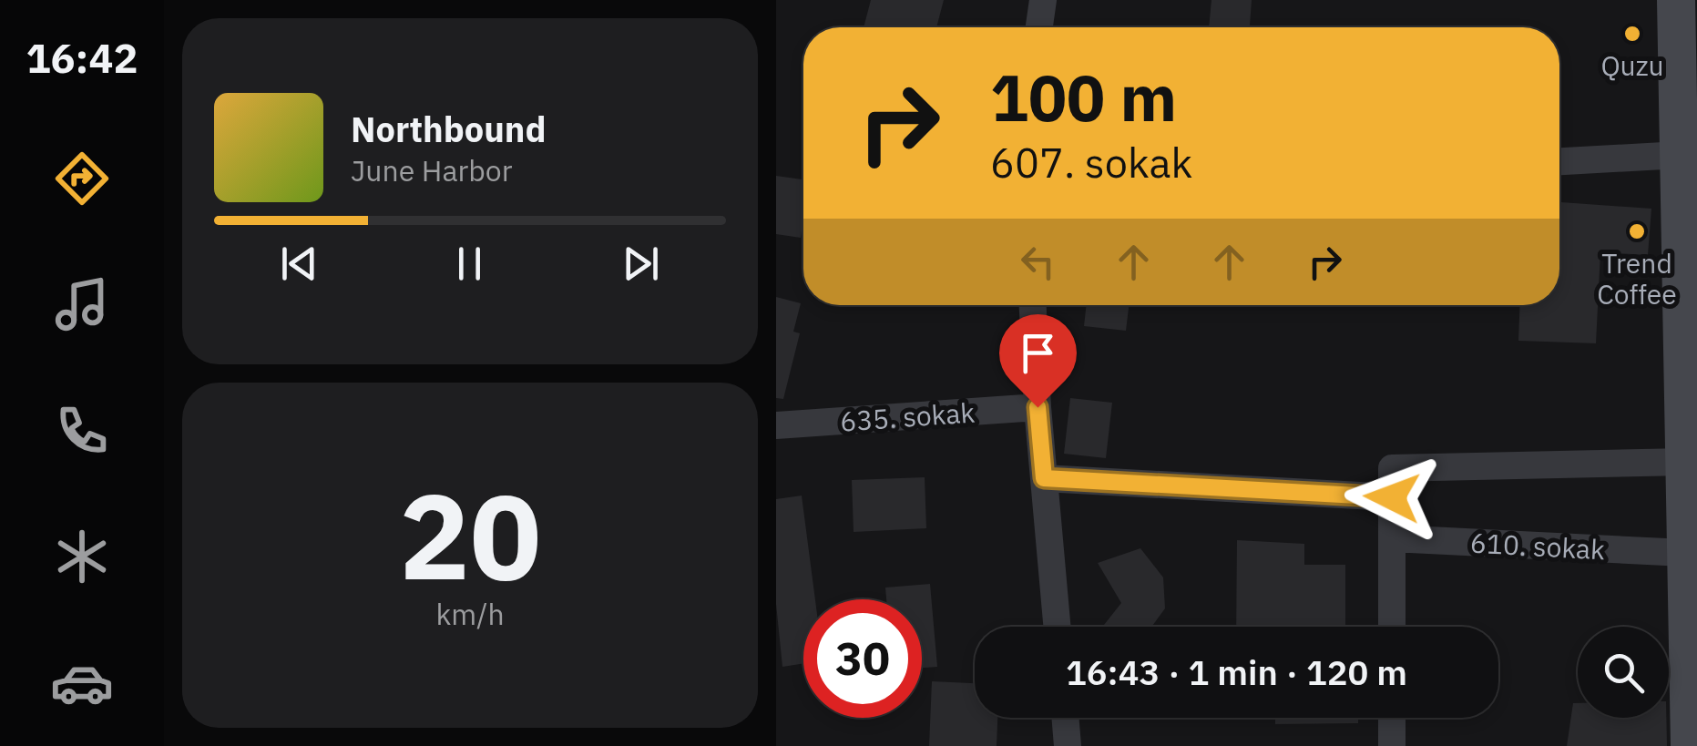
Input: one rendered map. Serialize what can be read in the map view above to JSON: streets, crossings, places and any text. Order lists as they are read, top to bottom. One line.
{"streets":{"street":["635. sokak","610. sokak"]},"places":["Quzu","Trend Coffee"],"page":{"tabs":"16:42","turn":["100 m","607. sokak"],"song":["Northbound","June Harbor"],"tile":["20","km/h"],"limit":"30","trip":"16:43 · 1 min · 120 m"}}
